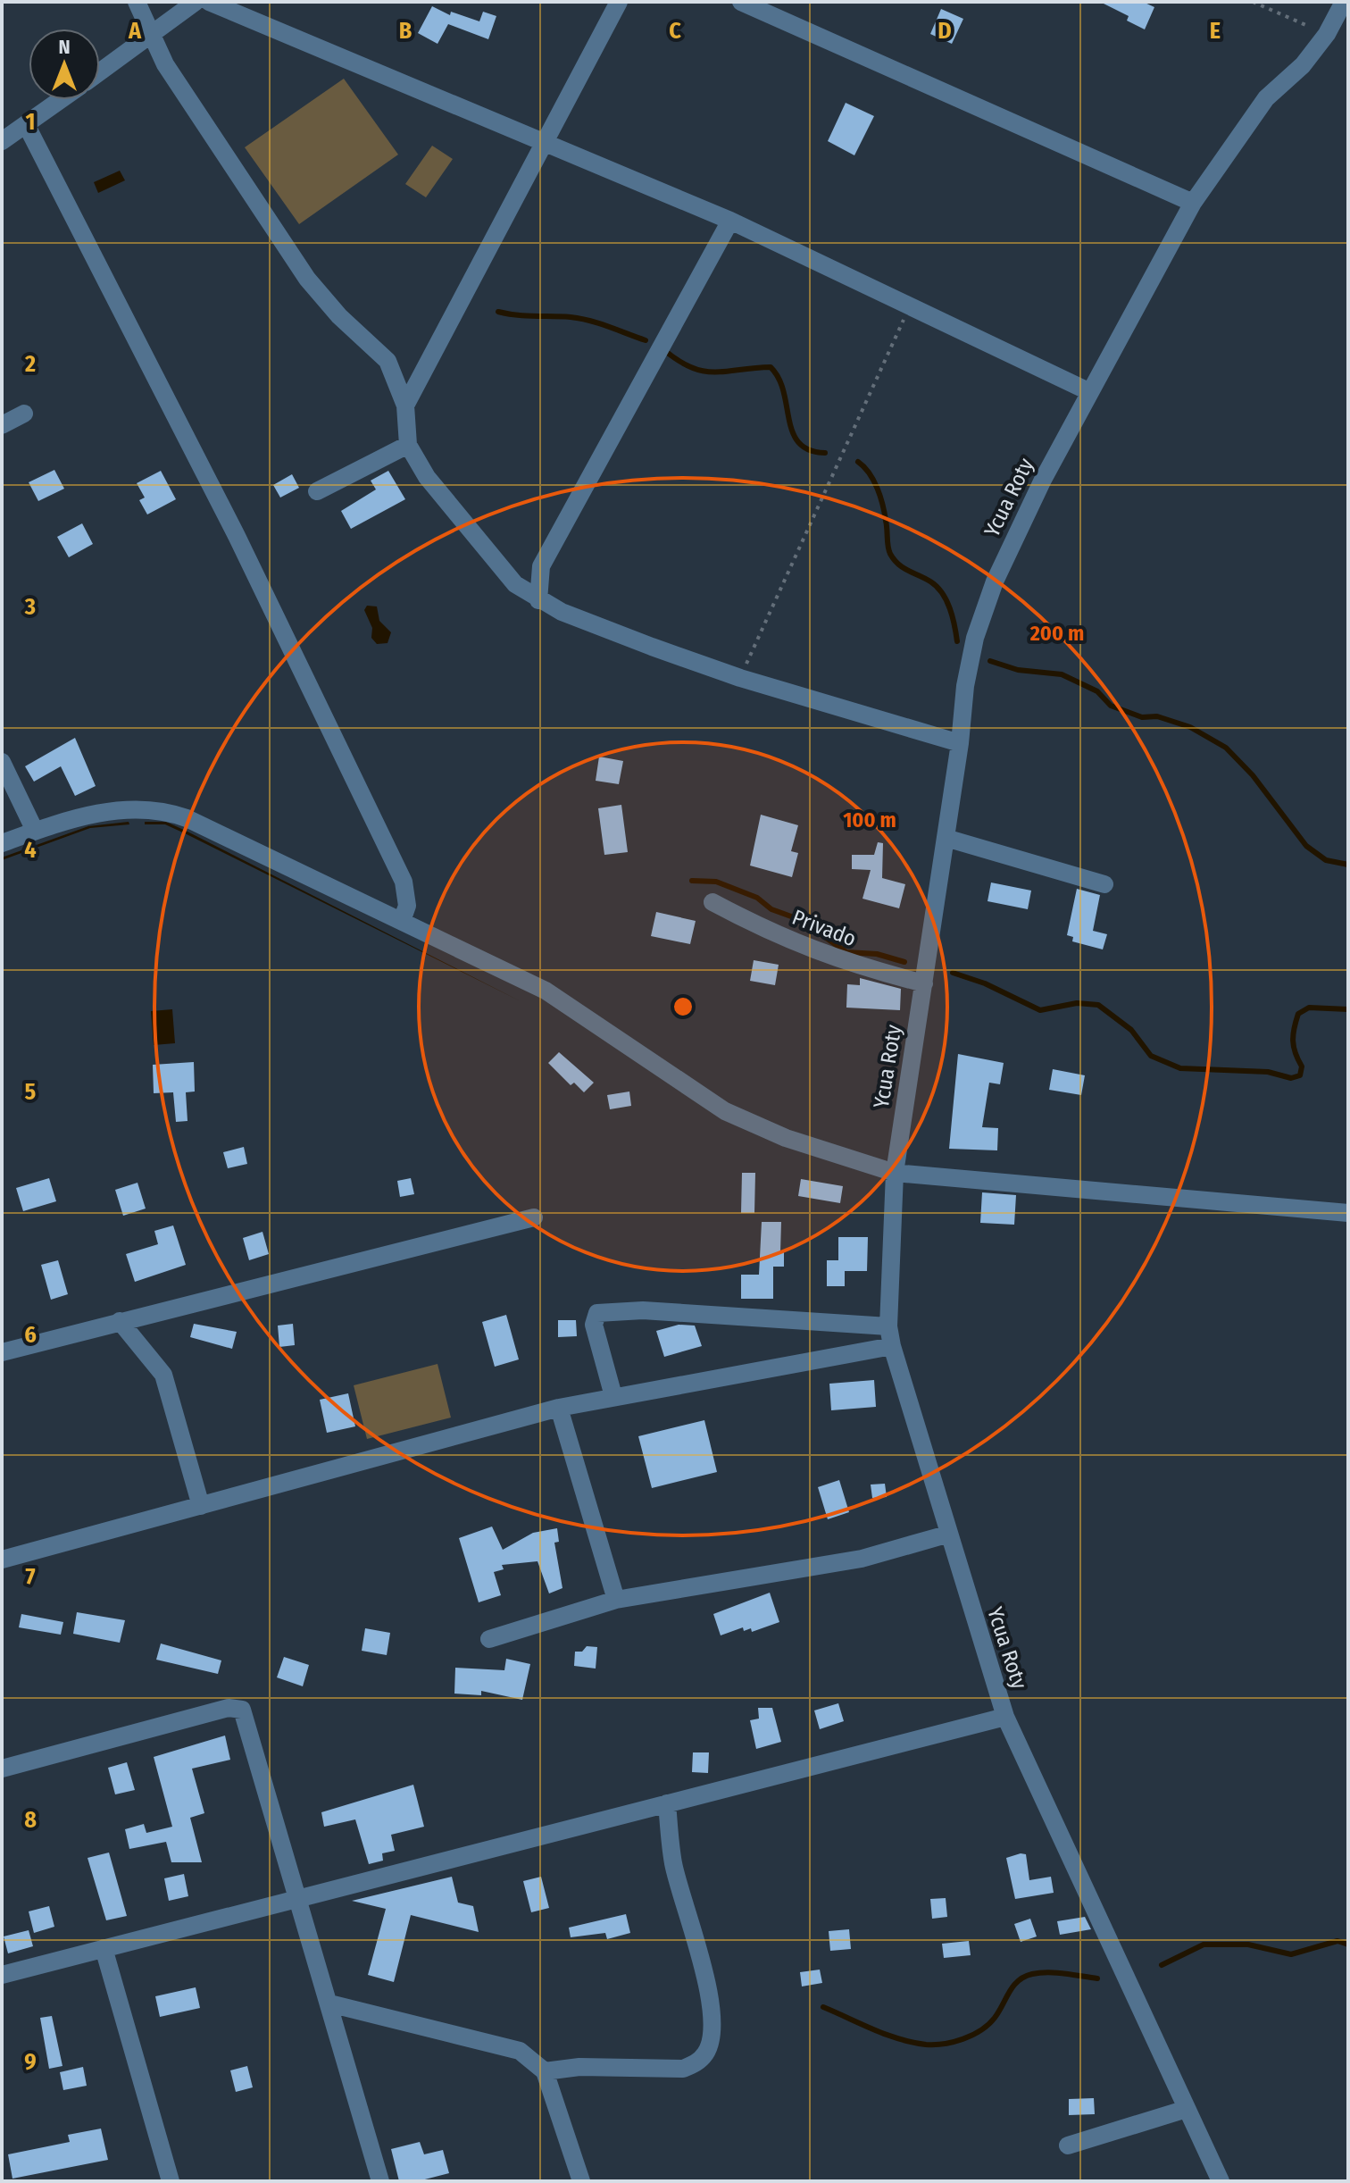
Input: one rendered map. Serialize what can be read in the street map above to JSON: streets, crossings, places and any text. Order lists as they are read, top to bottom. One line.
{"streets":{"street":["Ycua Roty","Privado"]},"crossings":[["Ycua Roty","Privado"]],"north":"top","grid":{"columns":["A","B","C","D","E"],"rows":["1","2","3","4","5","6","7","8","9"]},"rings":["200 m","100 m"]}
